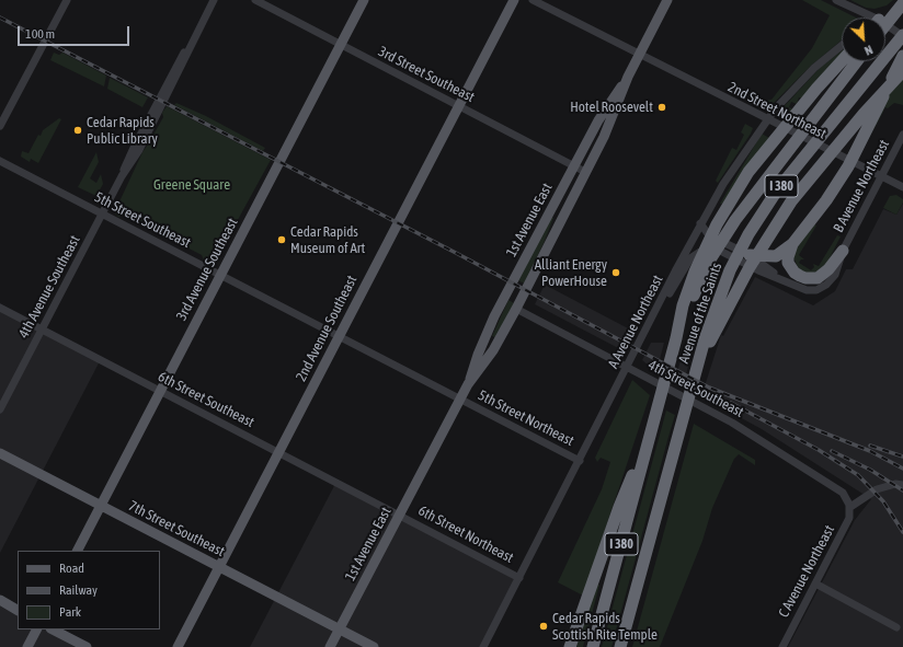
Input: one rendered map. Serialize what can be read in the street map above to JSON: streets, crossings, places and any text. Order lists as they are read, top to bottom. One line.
{"streets":{"highway":["I 380","Avenue of the Saints"],"main road":["1st Avenue East","3rd Avenue Southeast","2nd Avenue Southeast","7th Street Southeast"],"street":["3rd Street Southeast","2nd Street Northeast","B Avenue Northeast","5th Street Southeast","4th Avenue Southeast","A Avenue Northeast","4th Street Southeast","6th Street Southeast","5th Street Northeast","6th Street Northeast","C Avenue Northeast"]},"crossings":[["3rd Street Southeast","1st Avenue East"],["3rd Street Southeast","3rd Avenue Southeast"],["3rd Street Southeast","2nd Avenue Southeast"],["2nd Street Northeast","B Avenue Northeast"],["2nd Street Northeast","1st Avenue East"],["2nd Street Northeast","A Avenue Northeast"],["I 380","Avenue of the Saints"],["5th Street Southeast","1st Avenue East"],["5th Street Southeast","3rd Avenue Southeast"],["5th Street Southeast","4th Avenue Southeast"],["5th Street Southeast","2nd Avenue Southeast"],["5th Street Southeast","5th Street Northeast"],["1st Avenue East","4th Street Southeast"],["1st Avenue East","6th Street Southeast"],["1st Avenue East","5th Street Northeast"],["1st Avenue East","7th Street Southeast"],["1st Avenue East","6th Street Northeast"],["3rd Avenue Southeast","6th Street Southeast"],["3rd Avenue Southeast","7th Street Southeast"],["4th Avenue Southeast","6th Street Southeast"],["A Avenue Northeast","5th Street Northeast"],["A Avenue Northeast","6th Street Northeast"],["2nd Avenue Southeast","6th Street Southeast"],["2nd Avenue Southeast","7th Street Southeast"],["4th Street Southeast","C Avenue Northeast"],["6th Street Southeast","6th Street Northeast"]],"parks":["Greene Square"],"places":["Hotel Roosevelt","Cedar Rapids Public Library","Cedar Rapids Museum of Art","Alliant Energy PowerHouse","Cedar Rapids Scottish Rite Temple"],"legend":["Road","Railway","Park"],"scale_bar":"100 m","north":"bottom right"}
